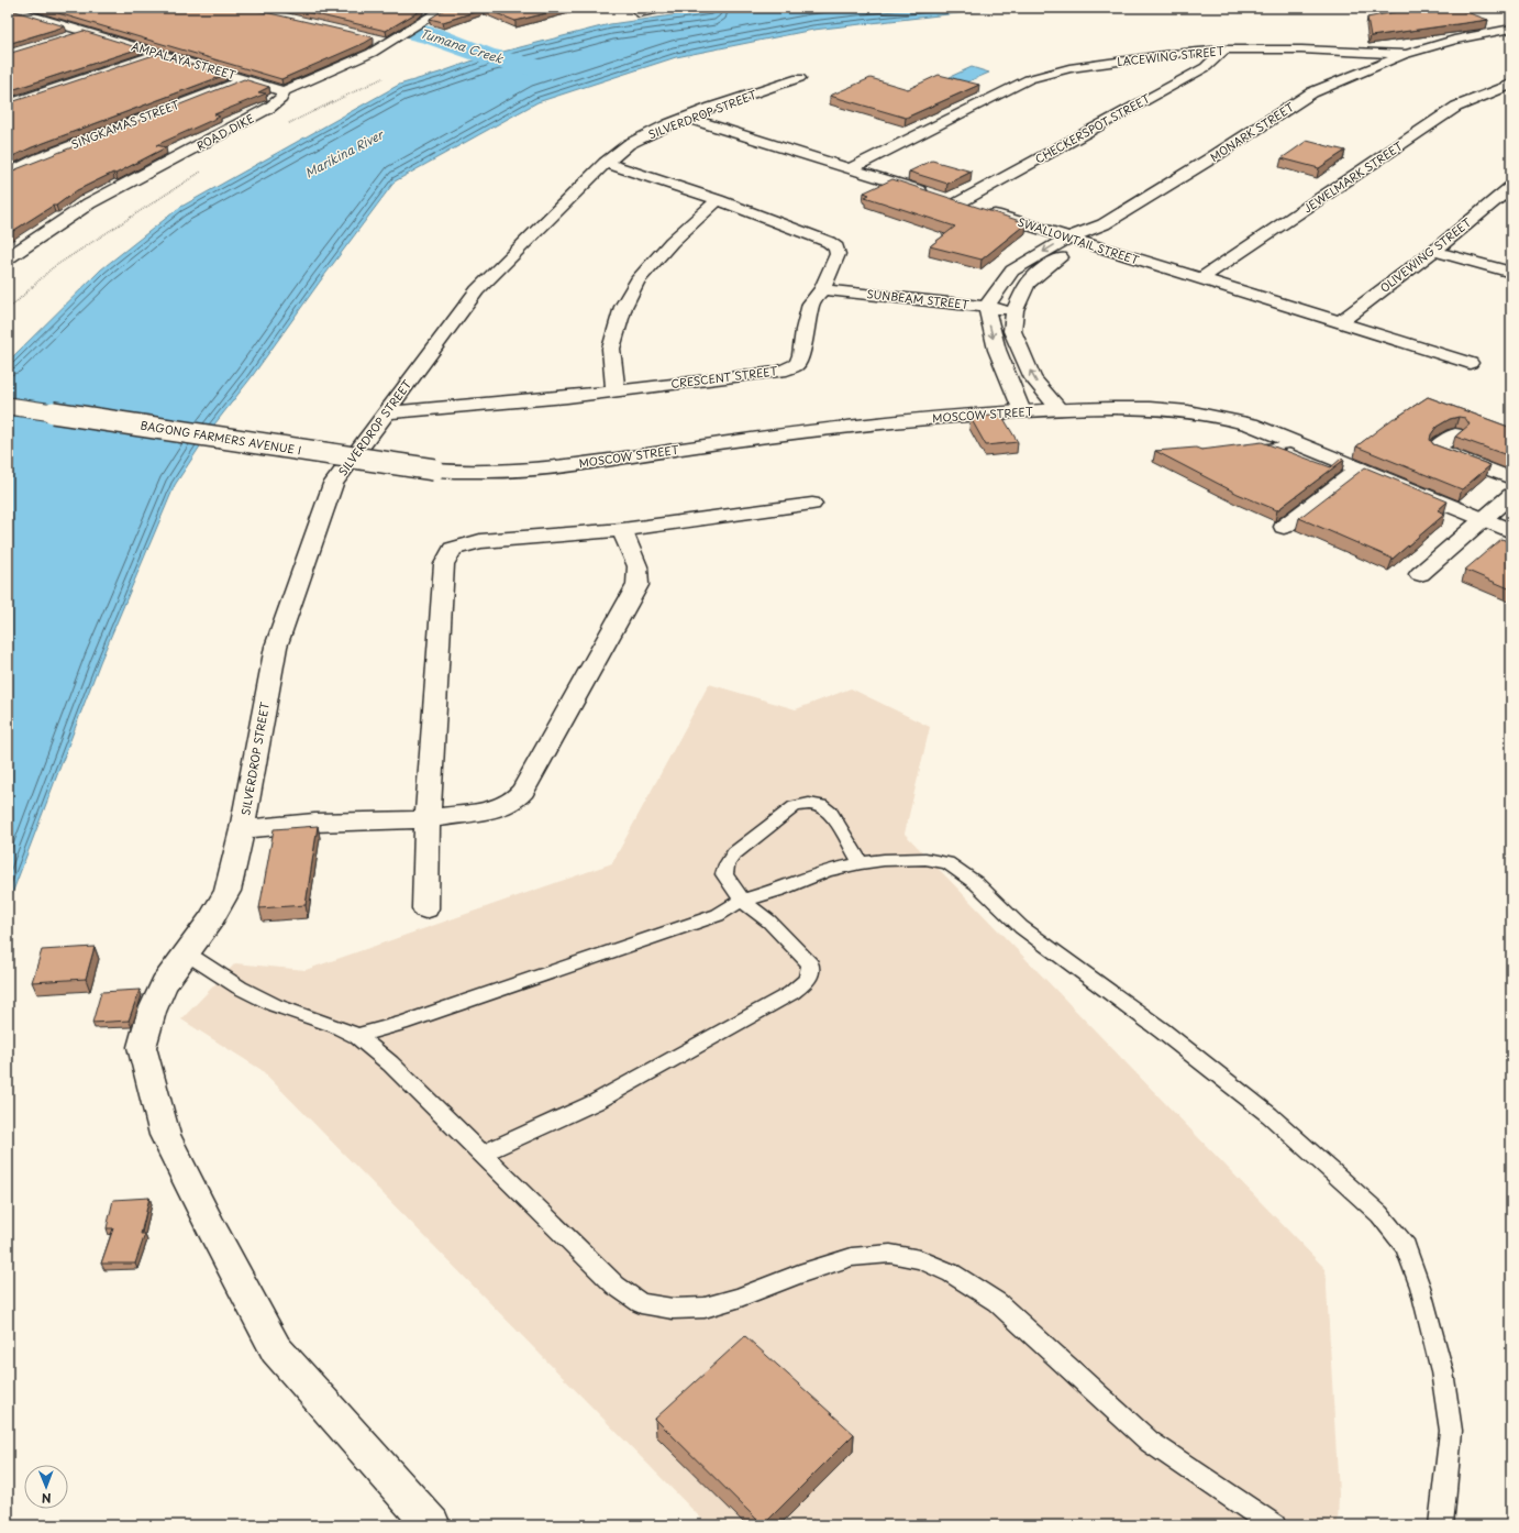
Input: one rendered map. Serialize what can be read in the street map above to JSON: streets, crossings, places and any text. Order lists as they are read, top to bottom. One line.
{"streets":{"street":["LACEWING STREET","AMPALAYA STREET","SILVERDROP STREET","SINGKAMAS STREET","CHECKERSPOT STREET","ROAD DIKE","MONARK STREET","JEWELMARK STREET","SWALLOWTAIL STREET","OLIVEWING STREET","SUNBEAM STREET","CRESCENT STREET","MOSCOW STREET","BAGONG FARMERS AVENUE I"]},"crossings":[["LACEWING STREET","CHECKERSPOT STREET"],["LACEWING STREET","MONARK STREET"],["LACEWING STREET","SWALLOWTAIL STREET"],["AMPALAYA STREET","SINGKAMAS STREET"],["AMPALAYA STREET","ROAD DIKE"],["SILVERDROP STREET","SWALLOWTAIL STREET"],["SILVERDROP STREET","CRESCENT STREET"],["CHECKERSPOT STREET","SWALLOWTAIL STREET"],["MONARK STREET","SWALLOWTAIL STREET"],["MONARK STREET","SUNBEAM STREET"],["MONARK STREET","MOSCOW STREET"],["JEWELMARK STREET","SWALLOWTAIL STREET"],["SWALLOWTAIL STREET","OLIVEWING STREET"],["SUNBEAM STREET","CRESCENT STREET"],["MOSCOW STREET","BAGONG FARMERS AVENUE I"]],"water":["Tumana Creek","Marikina River"],"north":"bottom"}
